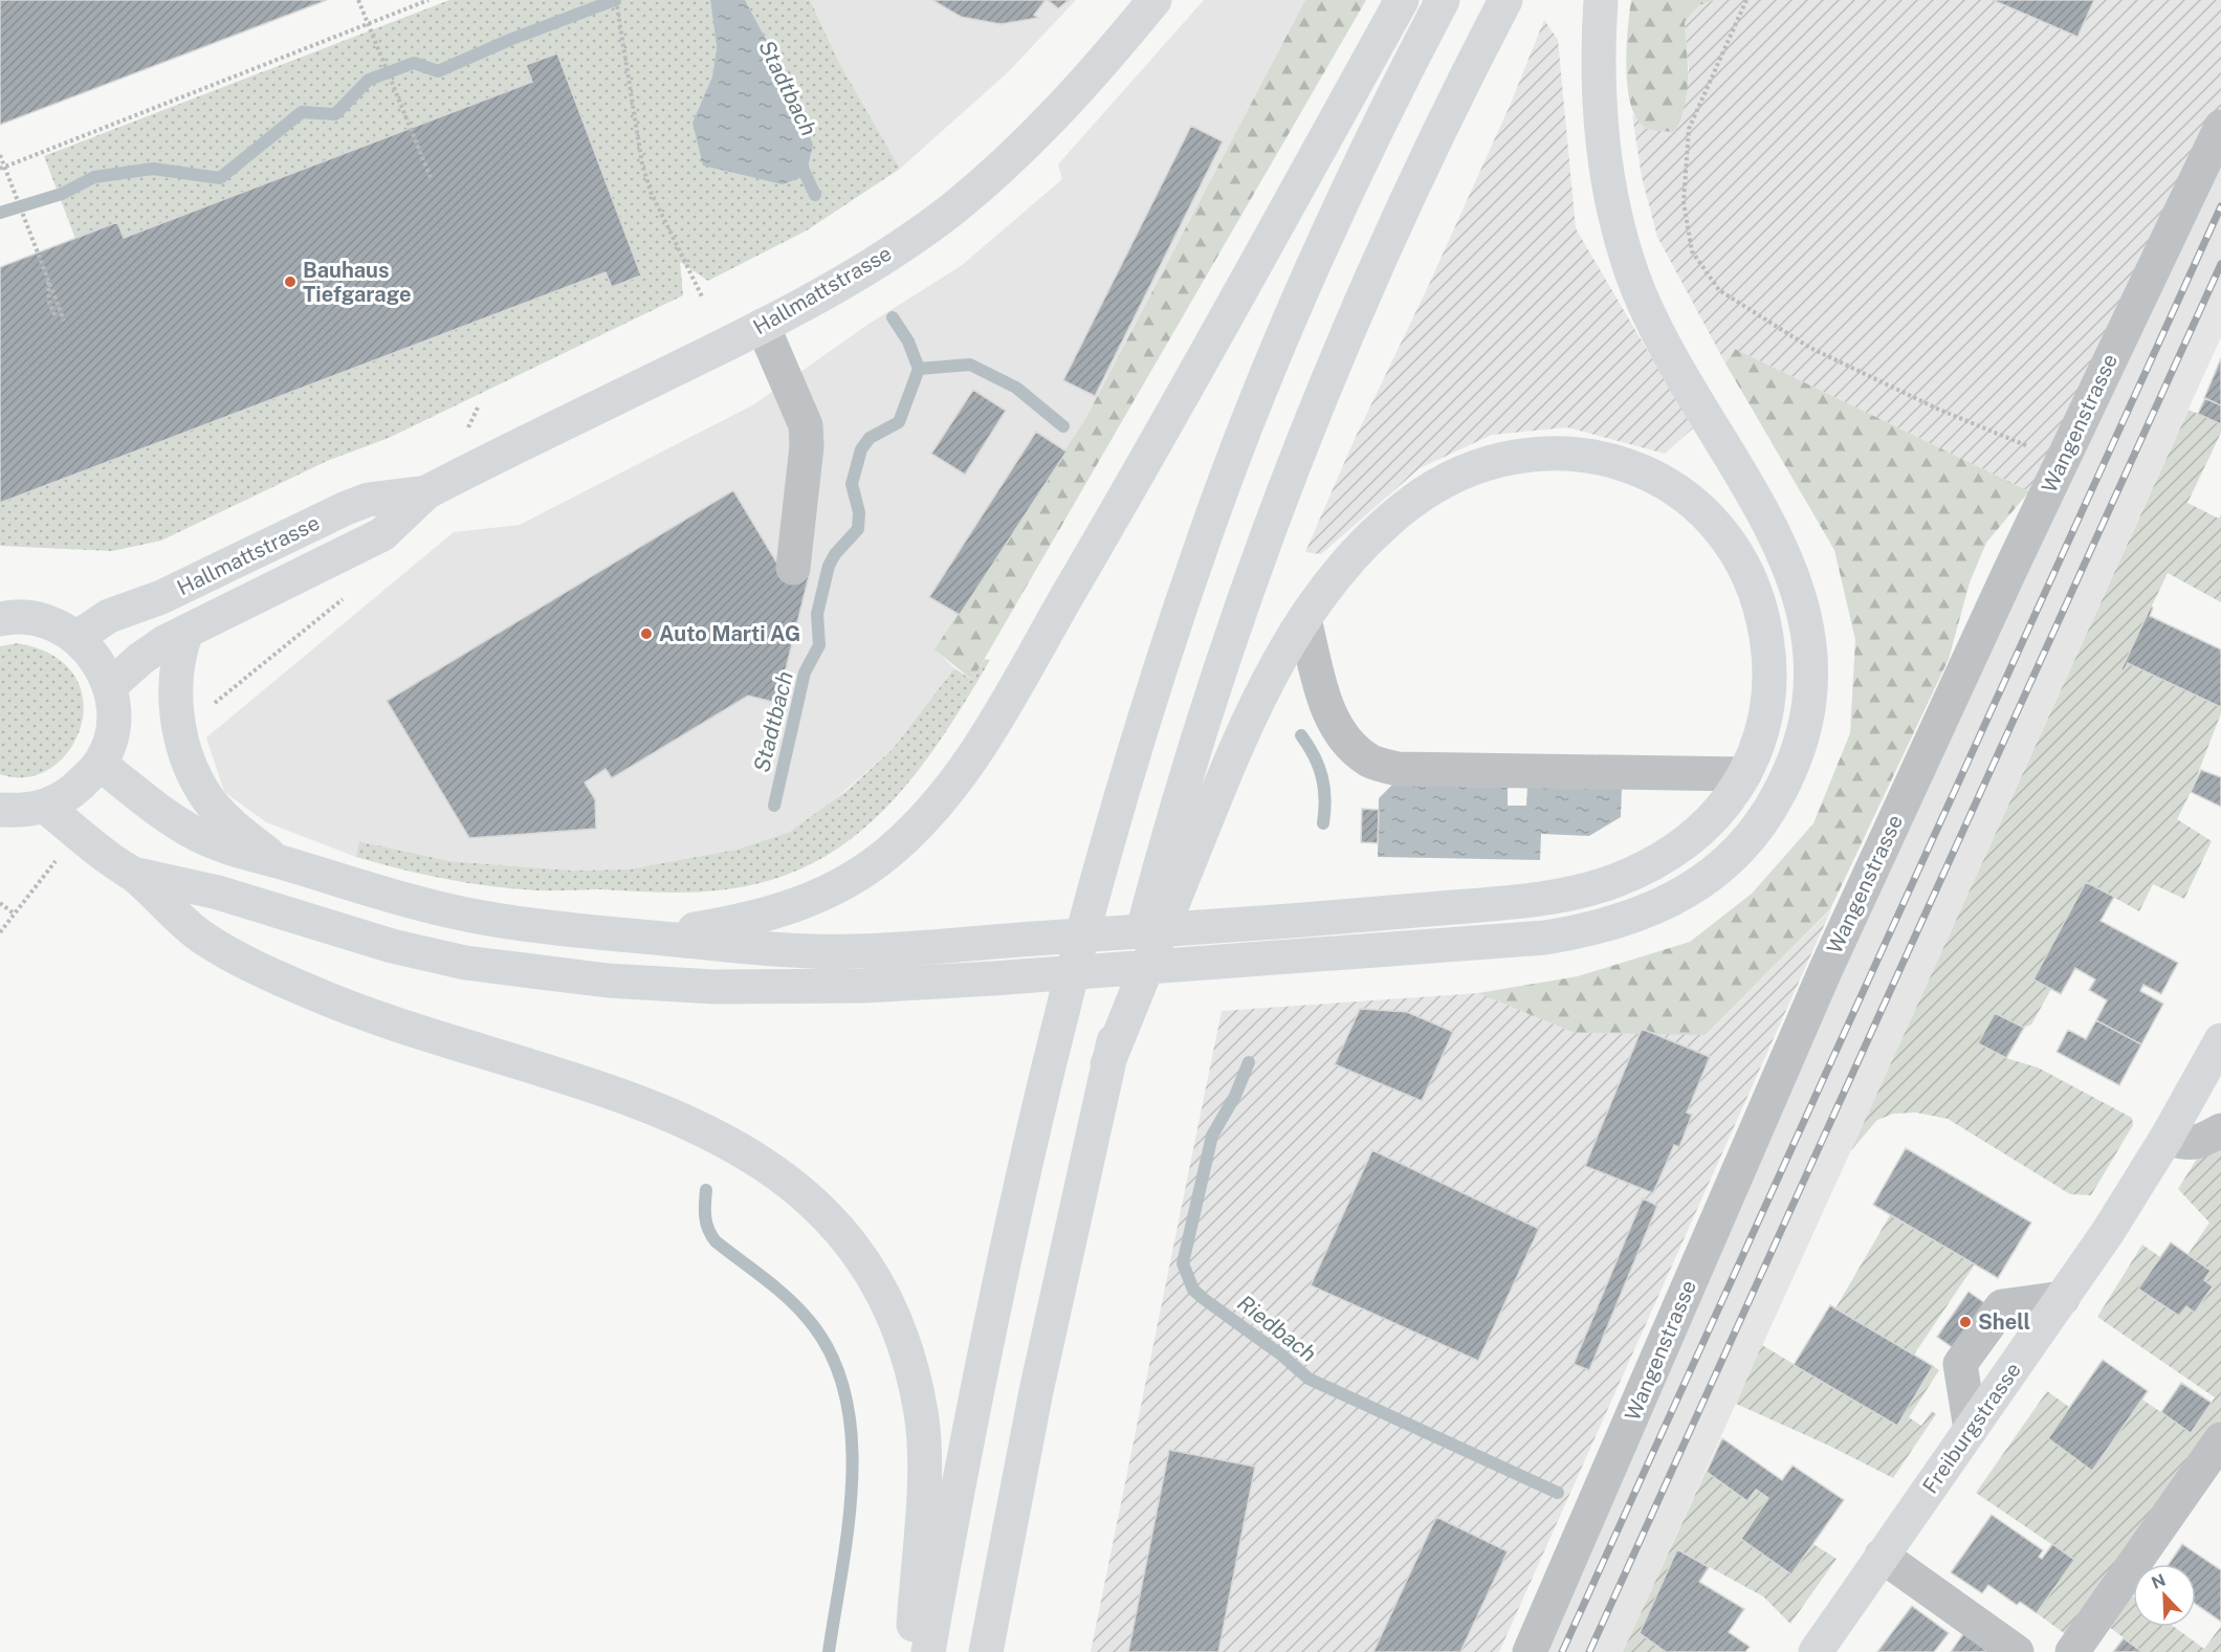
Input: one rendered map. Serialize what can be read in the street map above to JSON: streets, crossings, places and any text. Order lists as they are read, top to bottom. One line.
{"streets":{"main road":["Hallmattstrasse","Freiburgstrasse"],"lane":["Wangenstrasse"]},"water":["Stadtbach","Riedbach"],"places":["Bauhaus Tiefgarage","Auto Marti AG","Shell"],"north":"top left"}
